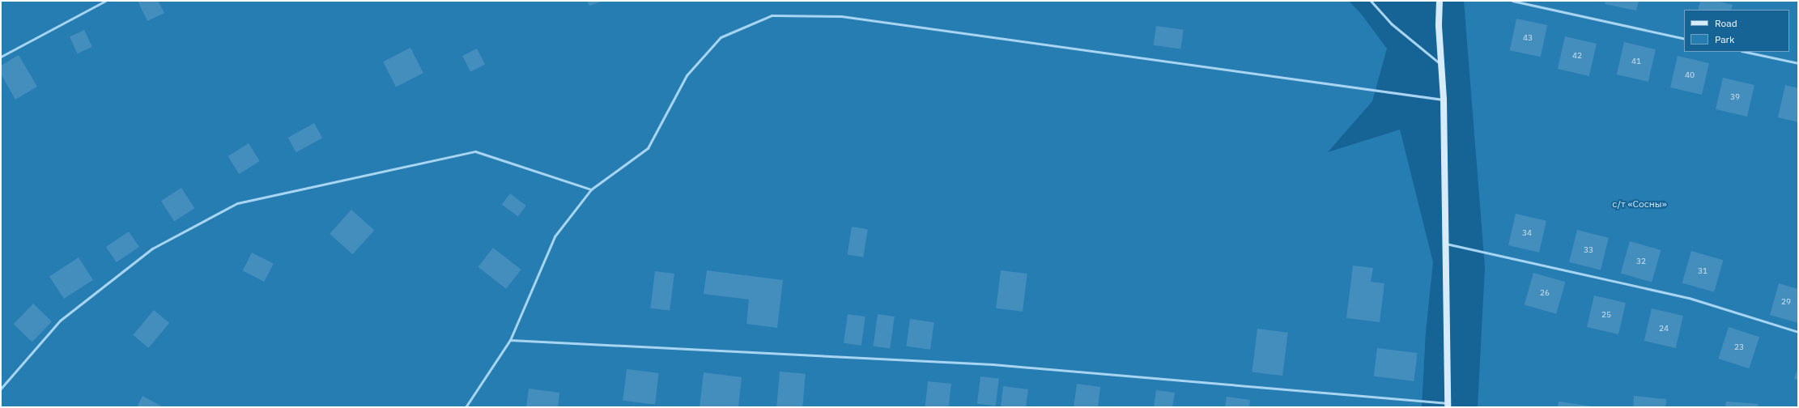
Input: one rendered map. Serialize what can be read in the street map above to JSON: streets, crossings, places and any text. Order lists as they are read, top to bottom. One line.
{"parks":["с/т «Сосны»"],"house_numbers":["43","42","41","40","39","34","33","32","31","26","29","25","24","23"],"legend":["Road","Park"]}
